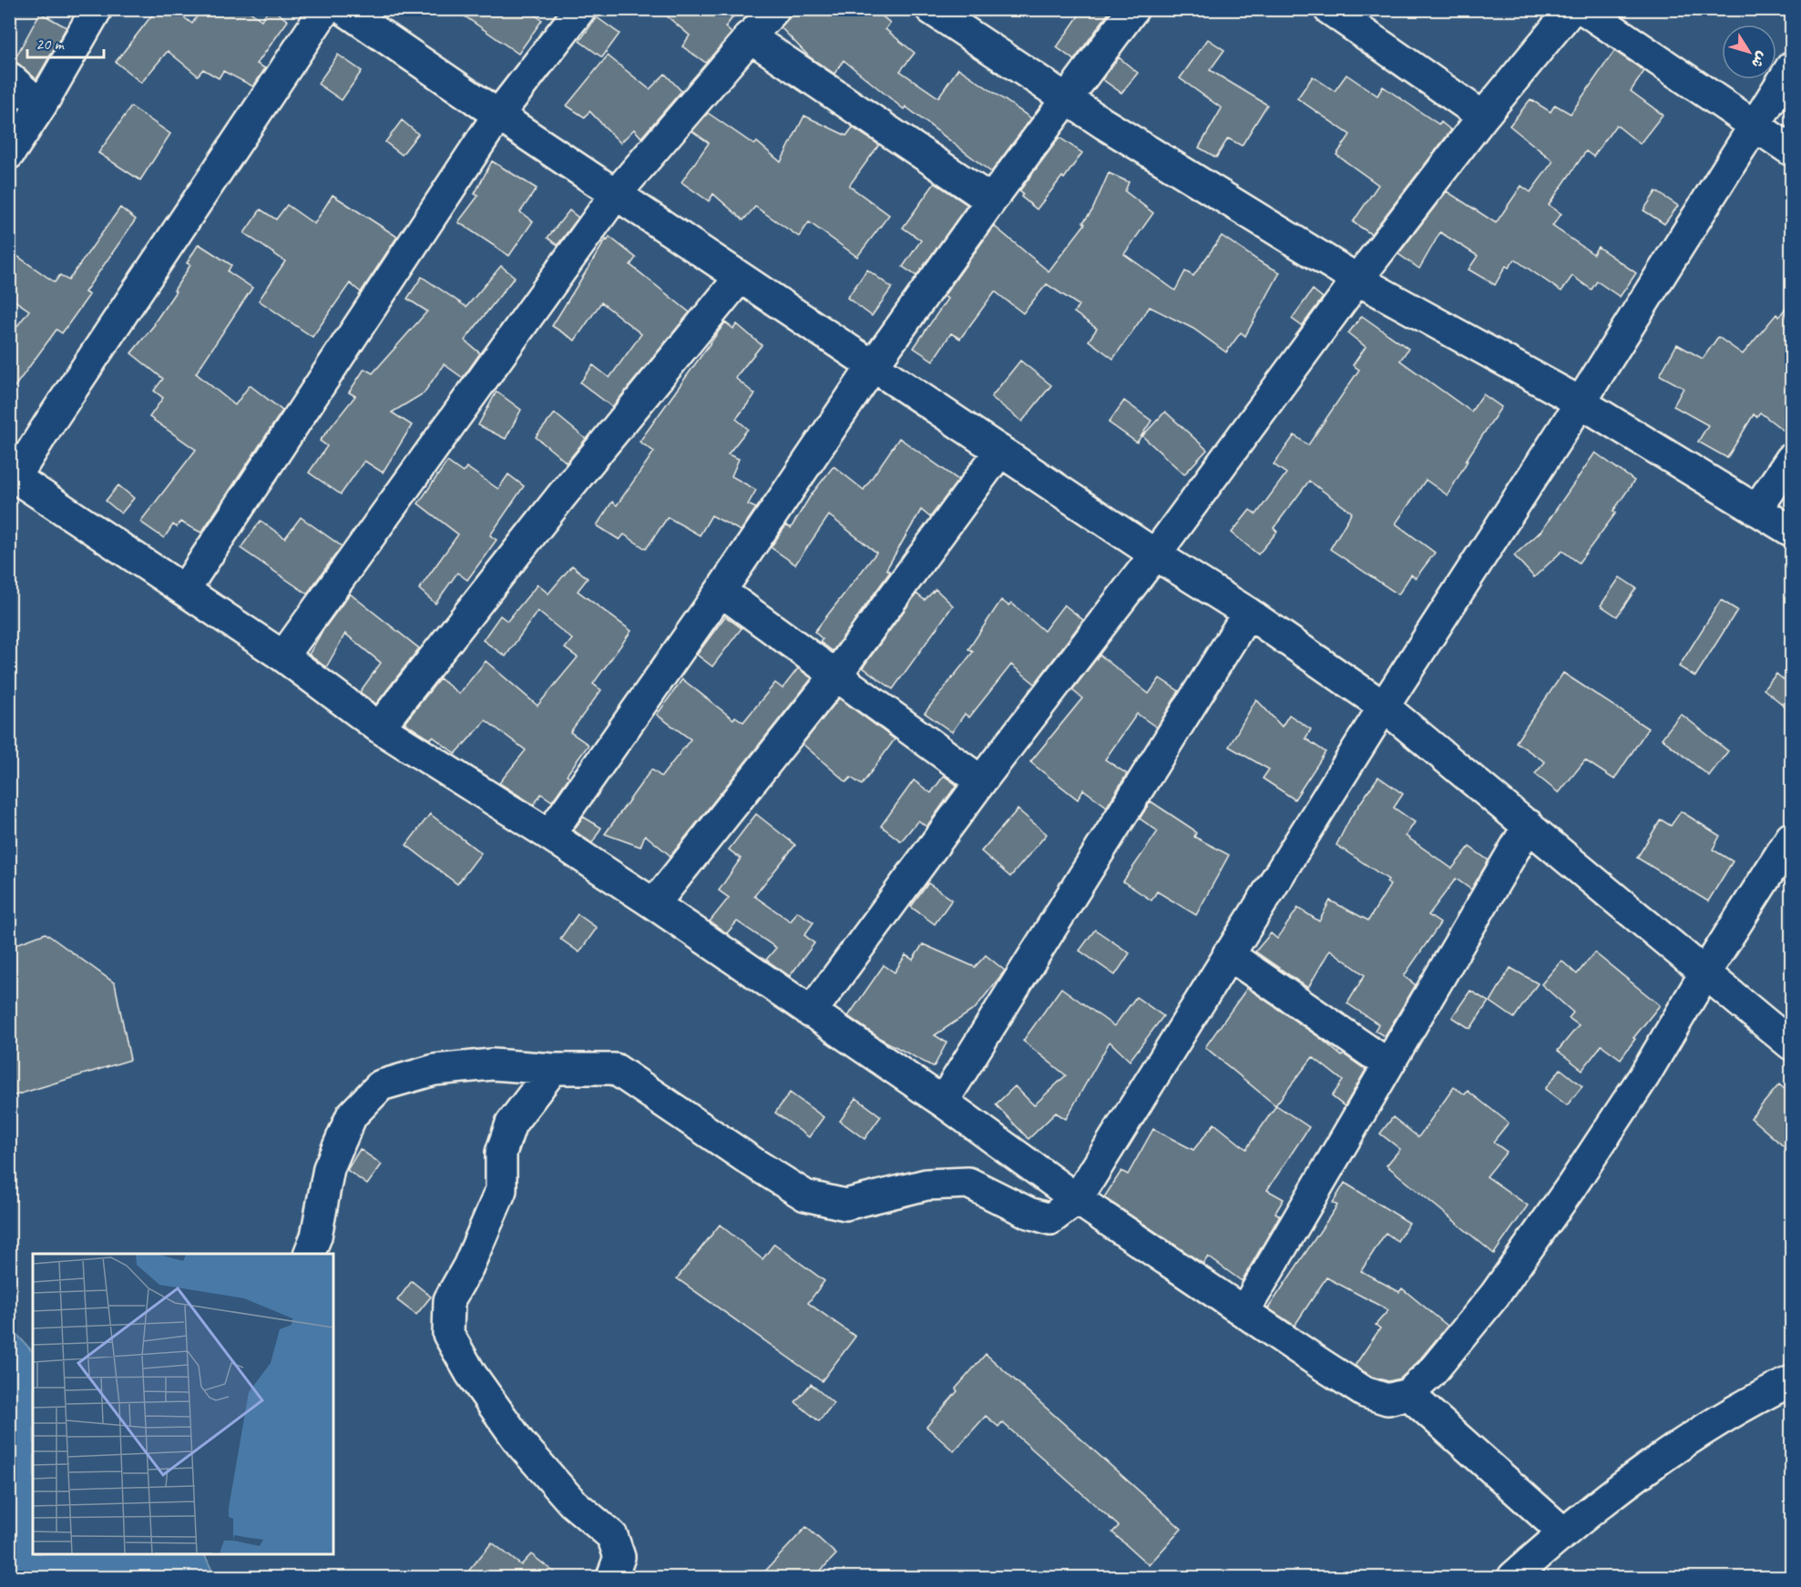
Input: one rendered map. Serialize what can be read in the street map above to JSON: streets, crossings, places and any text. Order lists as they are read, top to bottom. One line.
{"scale_bar":"20 m","north":"bottom right"}
